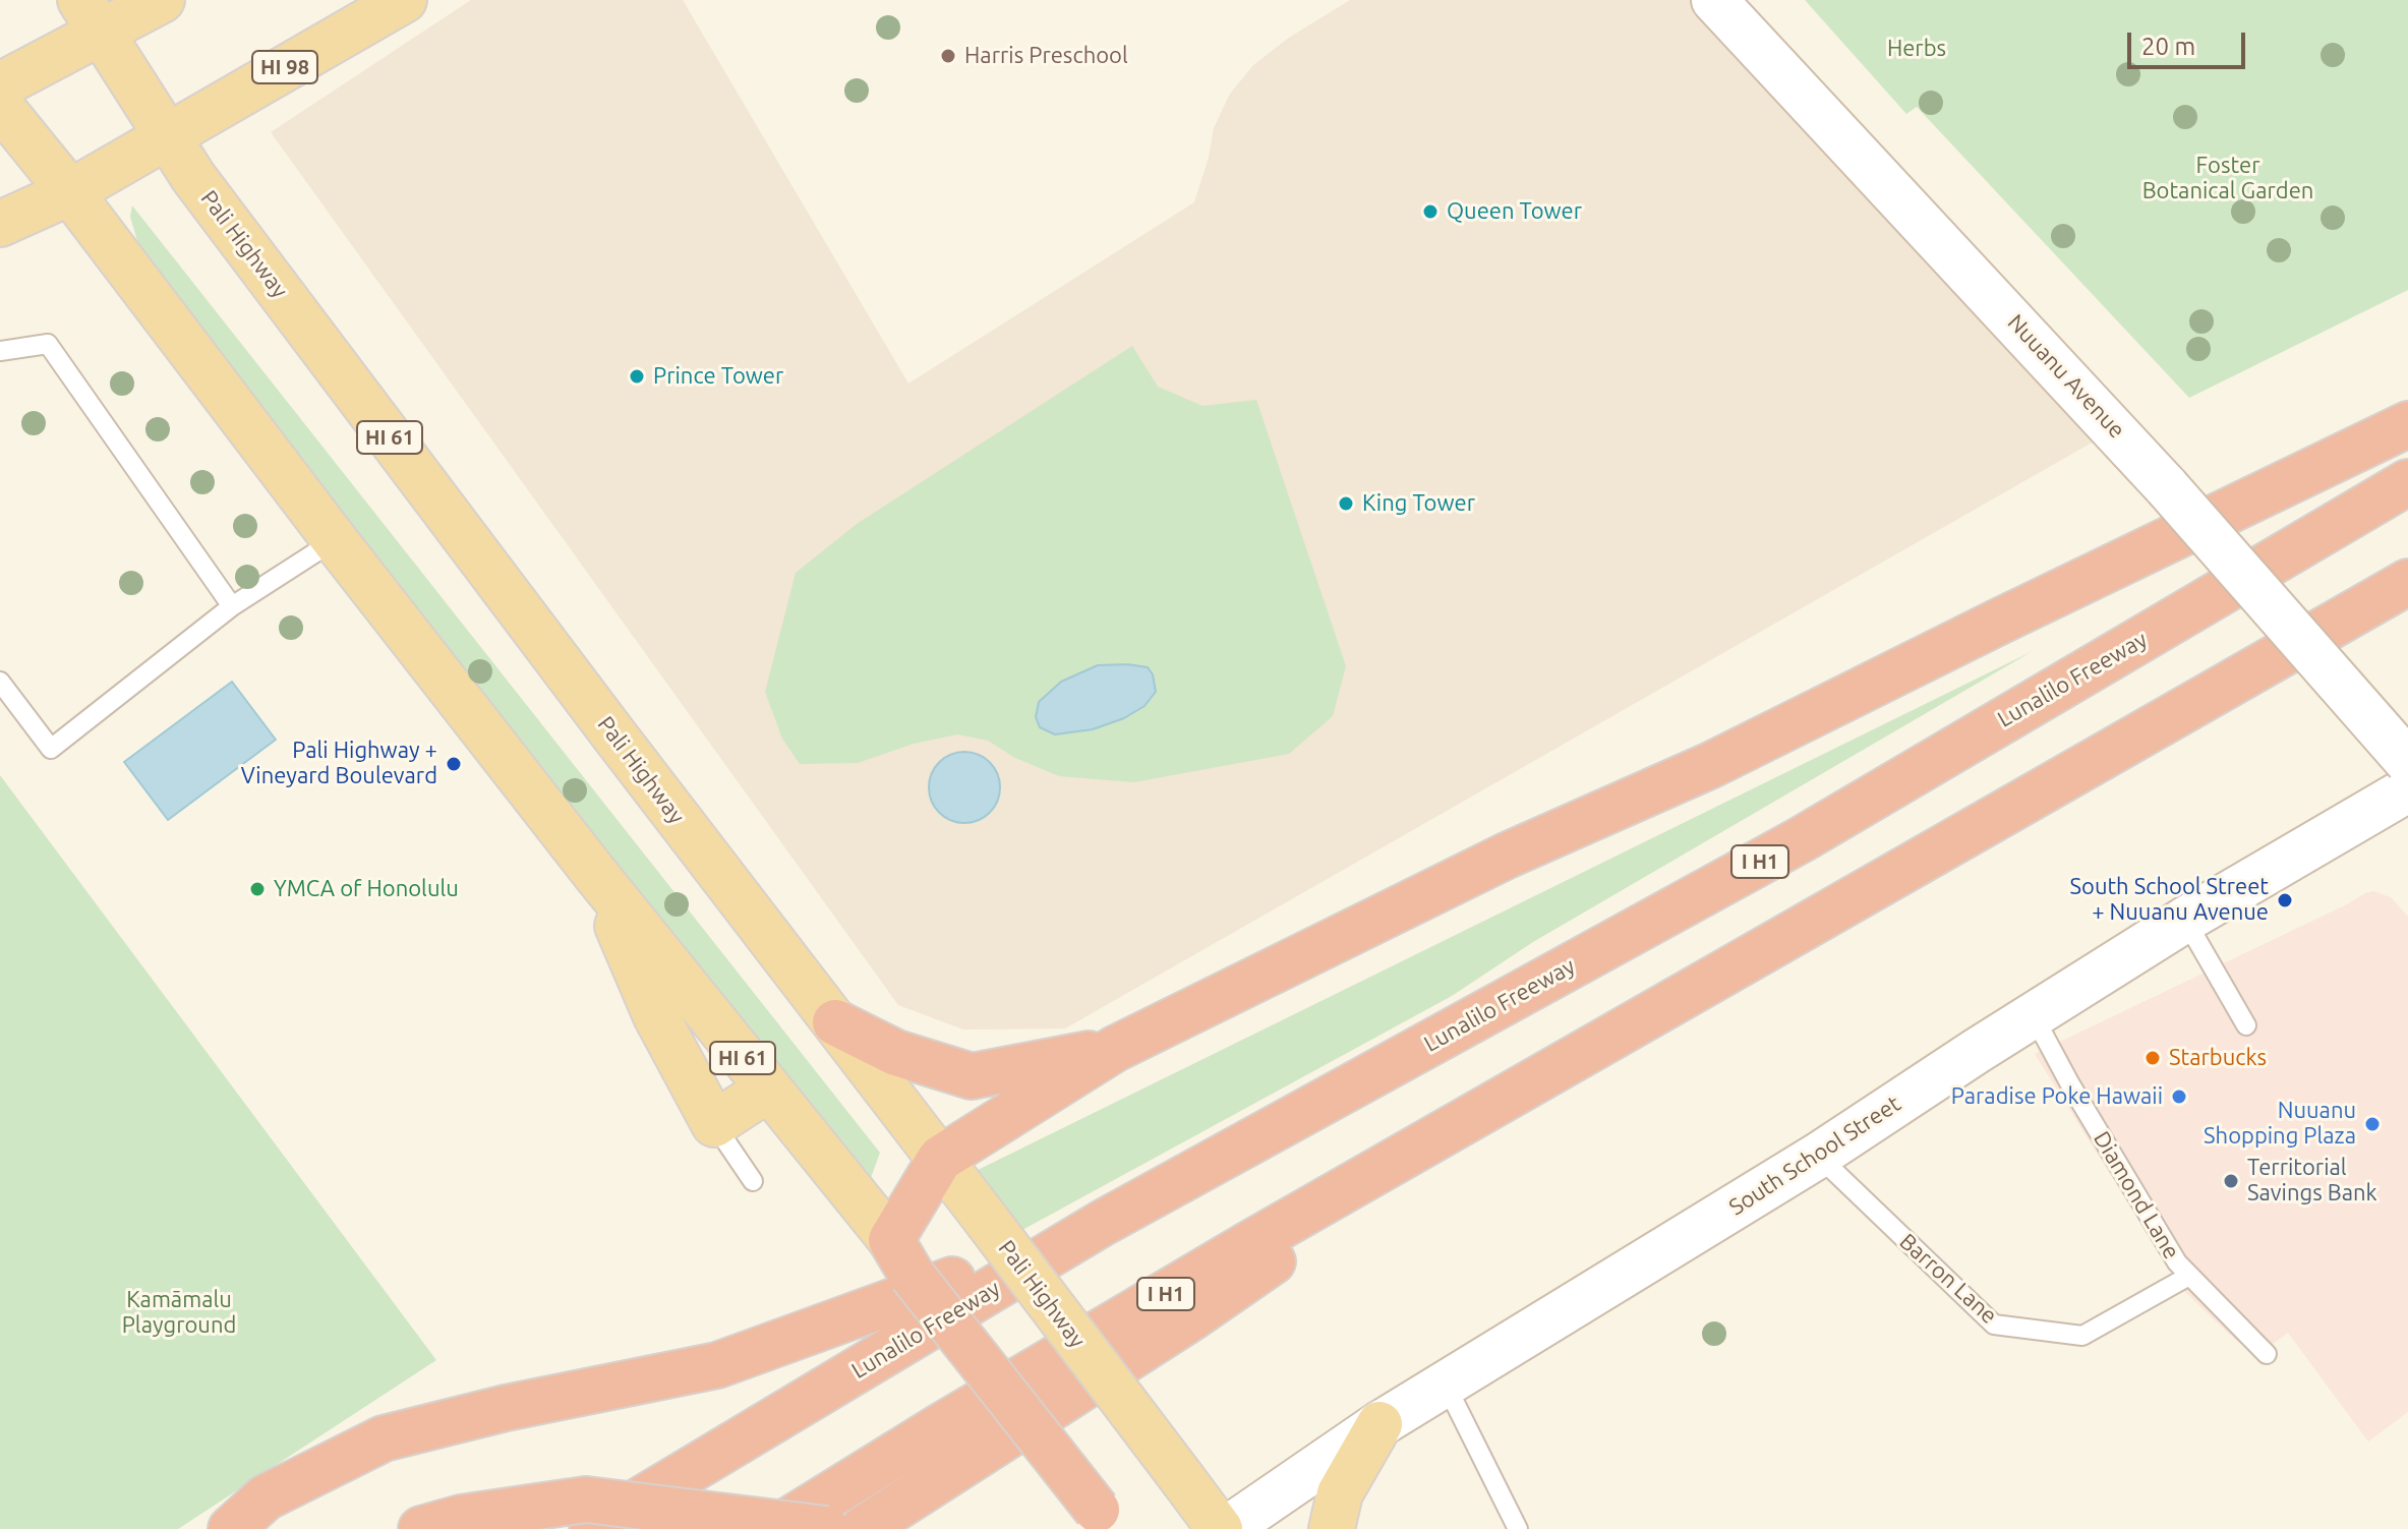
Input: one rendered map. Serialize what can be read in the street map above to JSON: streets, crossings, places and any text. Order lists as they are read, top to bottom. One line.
{"streets":{"highway":["HI 61","Lunalilo Freeway","I H1"],"main road":["HI 98","Pali Highway","Nuuanu Avenue","South School Street"],"lane":["Diamond Lane","Barron Lane"]},"crossings":[["HI 98","Pali Highway"],["HI 98","HI 61"],["South School Street","Diamond Lane"],["South School Street","Barron Lane"],["Diamond Lane","Barron Lane"]],"parks":["Herbs","Foster Botanical Garden","Kamāmalu Playground"],"places":["Harris Preschool","Queen Tower","Prince Tower","King Tower","Pali Highway + Vineyard Boulevard","YMCA of Honolulu","South School Street + Nuuanu Avenue","Starbucks","Paradise Poke Hawaii","Nuuanu Shopping Plaza","Territorial Savings Bank"],"scale_bar":"20 m"}
